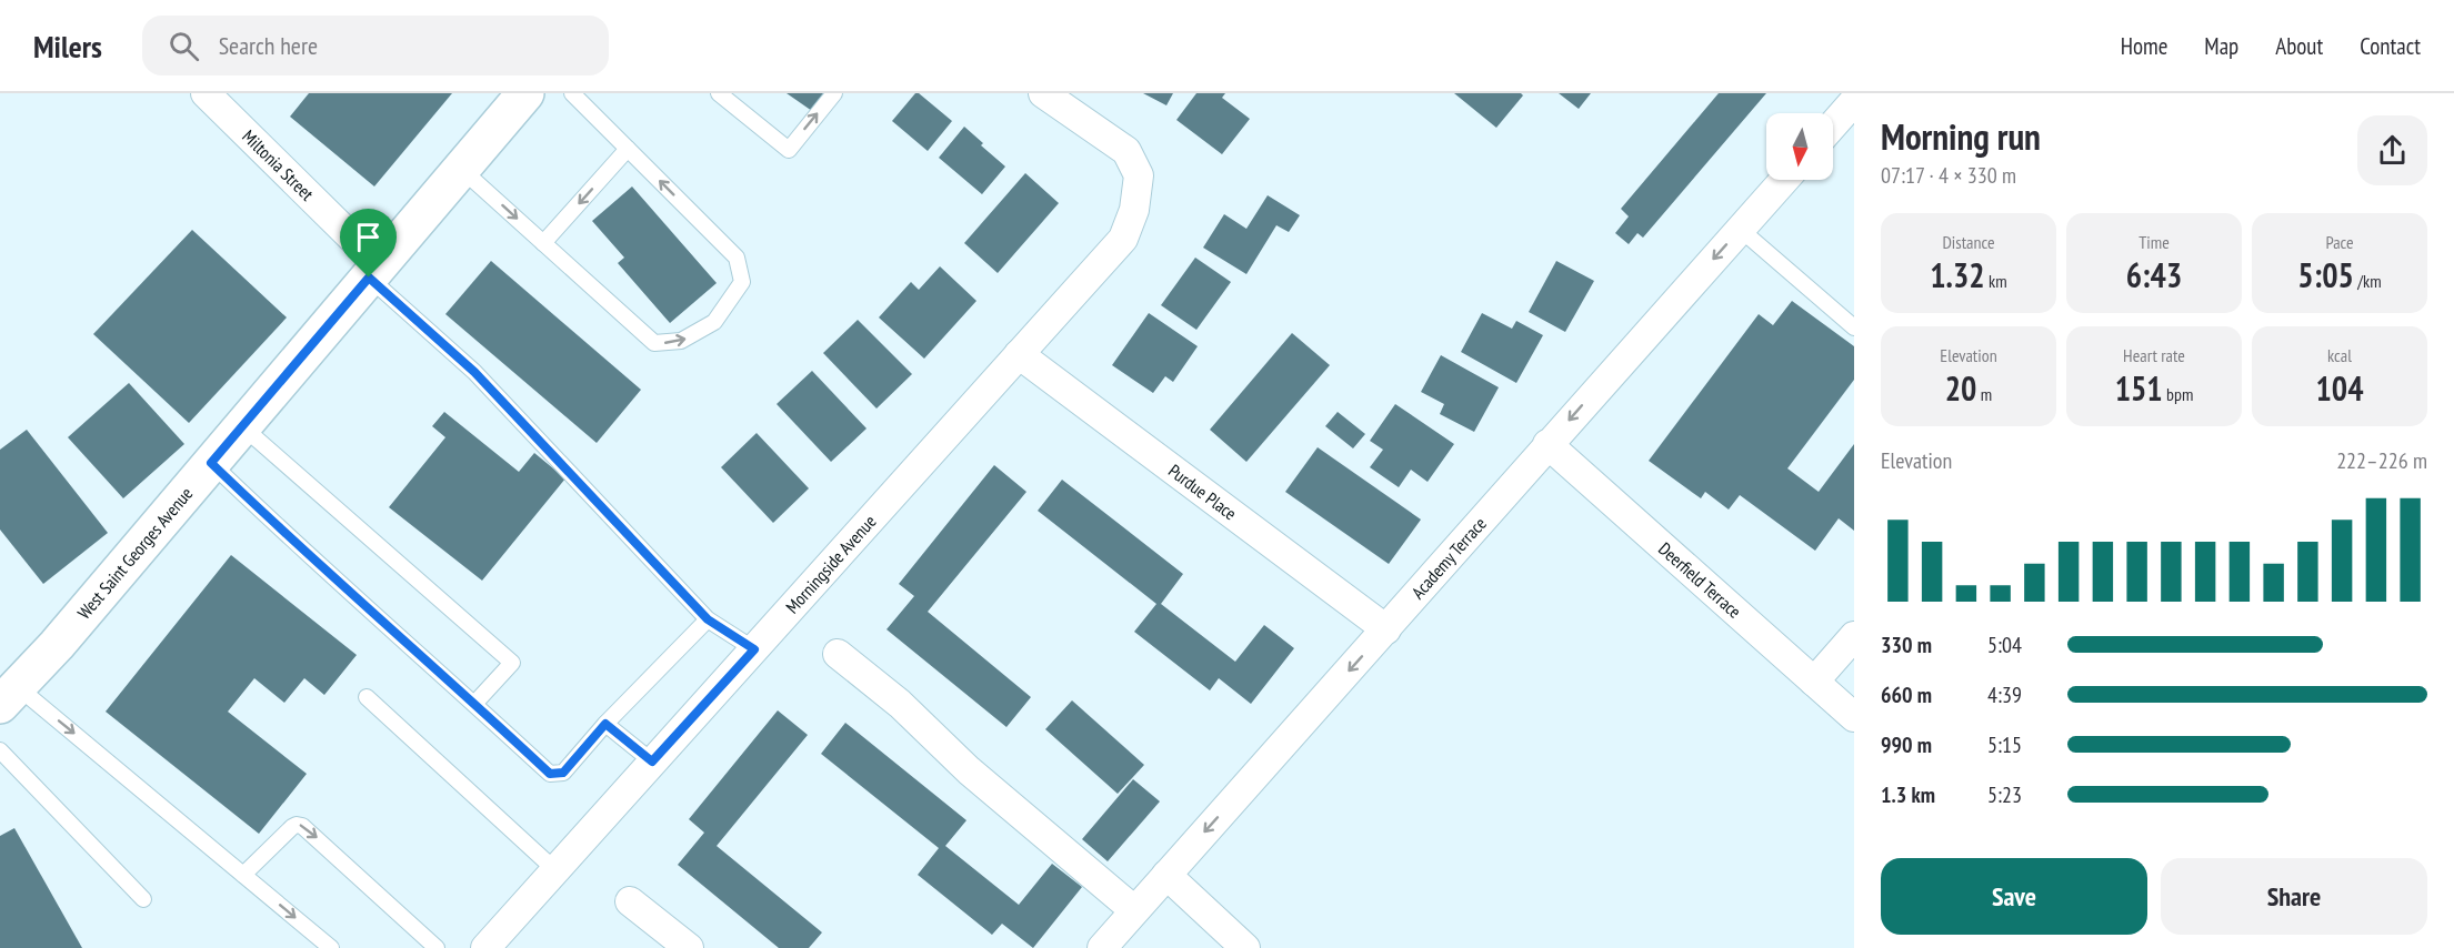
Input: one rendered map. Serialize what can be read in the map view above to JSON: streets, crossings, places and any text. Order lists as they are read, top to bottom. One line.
{"streets":{"main road":["West Saint Georges Avenue"],"street":["Miltonia Street","Purdue Place","Academy Terrace","Morningside Avenue","Deerfield Terrace"]},"crossings":[["Miltonia Street","West Saint Georges Avenue"],["Purdue Place","Academy Terrace"],["Purdue Place","Morningside Avenue"],["Academy Terrace","Deerfield Terrace"]],"one_way":["Academy Terrace"],"north":"bottom","page":{"header":"Milers","search":"Search here","nav":["Home","Map","About","Contact"],"heading":["Morning run","07:17 · 4 × 330 m"],"stats":[["Distance","1.32 km"],["Time","6:43"],["Pace","5:05 /km"],["Elevation","20 m"],["Heart rate","151 bpm"],["kcal","104"]],"chart":["Elevation","222–226 m"],"list":[{"name":"330 m","note":"5:04"},{"name":"660 m","note":"4:39"},{"name":"990 m","note":"5:15"},{"name":"1.3 km","note":"5:23"}],"buttons":["Save","Share"]}}
